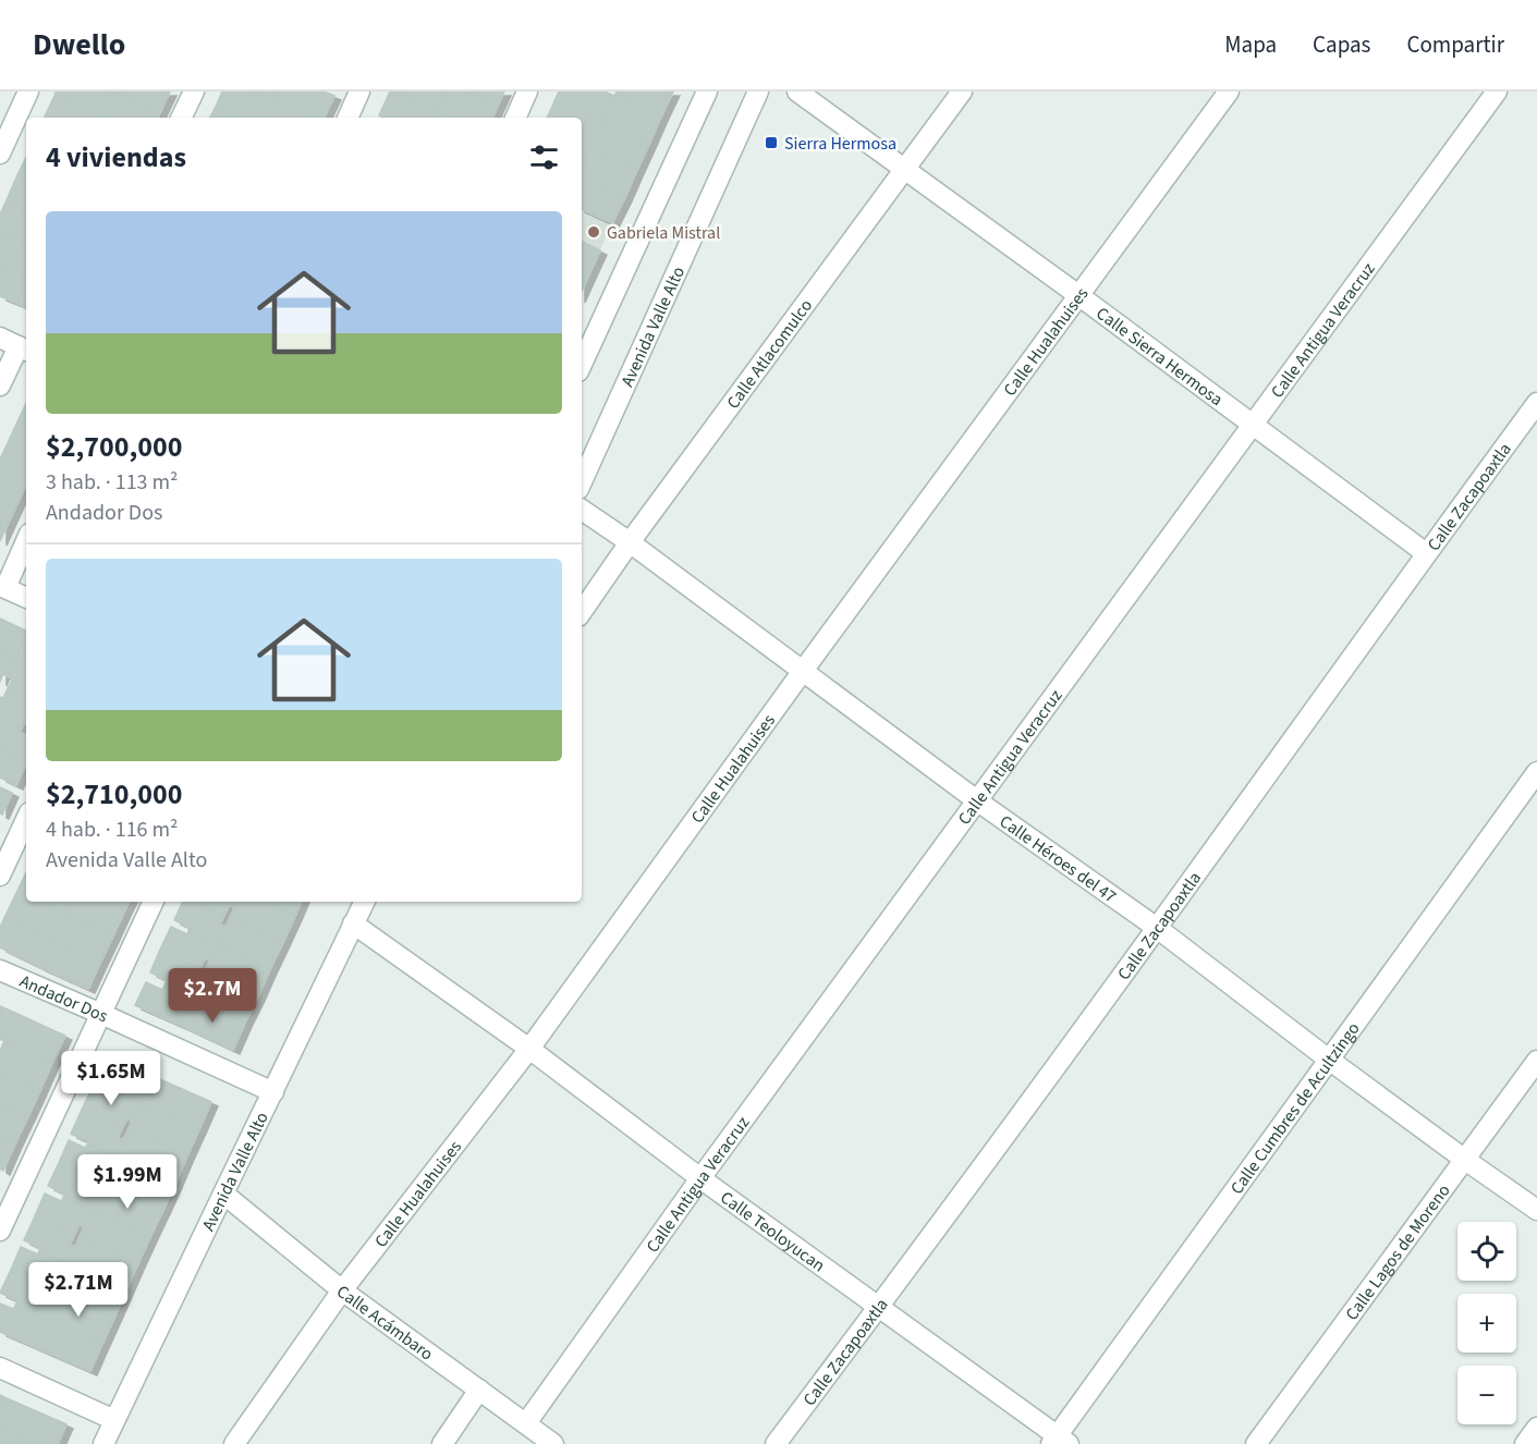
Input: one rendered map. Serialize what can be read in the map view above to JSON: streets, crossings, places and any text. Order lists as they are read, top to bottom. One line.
{"streets":{"street":["Avenida Valle Alto","Calle Antigua Veracruz","Calle Hualahuises","Calle Atlacomulco","Calle Sierra Hermosa","Calle Zacapoaxtla","Calle Héroes del 47","Andador Dos","Calle Cumbres de Acultzingo","Calle Teoloyucan","Calle Lagos de Moreno","Calle Acámbaro"]},"crossings":[["Avenida Valle Alto","Andador Dos"],["Avenida Valle Alto","Calle Teoloyucan"],["Avenida Valle Alto","Calle Acámbaro"],["Calle Antigua Veracruz","Calle Sierra Hermosa"],["Calle Antigua Veracruz","Calle Héroes del 47"],["Calle Antigua Veracruz","Calle Teoloyucan"],["Calle Antigua Veracruz","Calle Acámbaro"],["Calle Hualahuises","Calle Sierra Hermosa"],["Calle Hualahuises","Calle Héroes del 47"],["Calle Hualahuises","Calle Teoloyucan"],["Calle Hualahuises","Calle Acámbaro"],["Calle Atlacomulco","Calle Sierra Hermosa"],["Calle Atlacomulco","Calle Héroes del 47"],["Calle Sierra Hermosa","Calle Zacapoaxtla"],["Calle Zacapoaxtla","Calle Héroes del 47"],["Calle Zacapoaxtla","Calle Teoloyucan"],["Calle Héroes del 47","Calle Cumbres de Acultzingo"],["Calle Héroes del 47","Calle Lagos de Moreno"],["Calle Cumbres de Acultzingo","Calle Teoloyucan"]],"places":{"transit":["Sierra Hermosa"],"other":["Gabriela Mistral"]},"page":{"header":"Dwello","nav":["Mapa","Capas","Compartir"],"heading":"4 viviendas","list":[{"name":"$2,700,000","note":"3 hab. · 113 m² · Andador Dos"},{"name":"$2,710,000","note":"4 hab. · 116 m² · Avenida Valle Alto"}],"price":["$2.7M","$1.65M","$1.99M","$2.71M"],"map_buttons":["+","−"]}}
